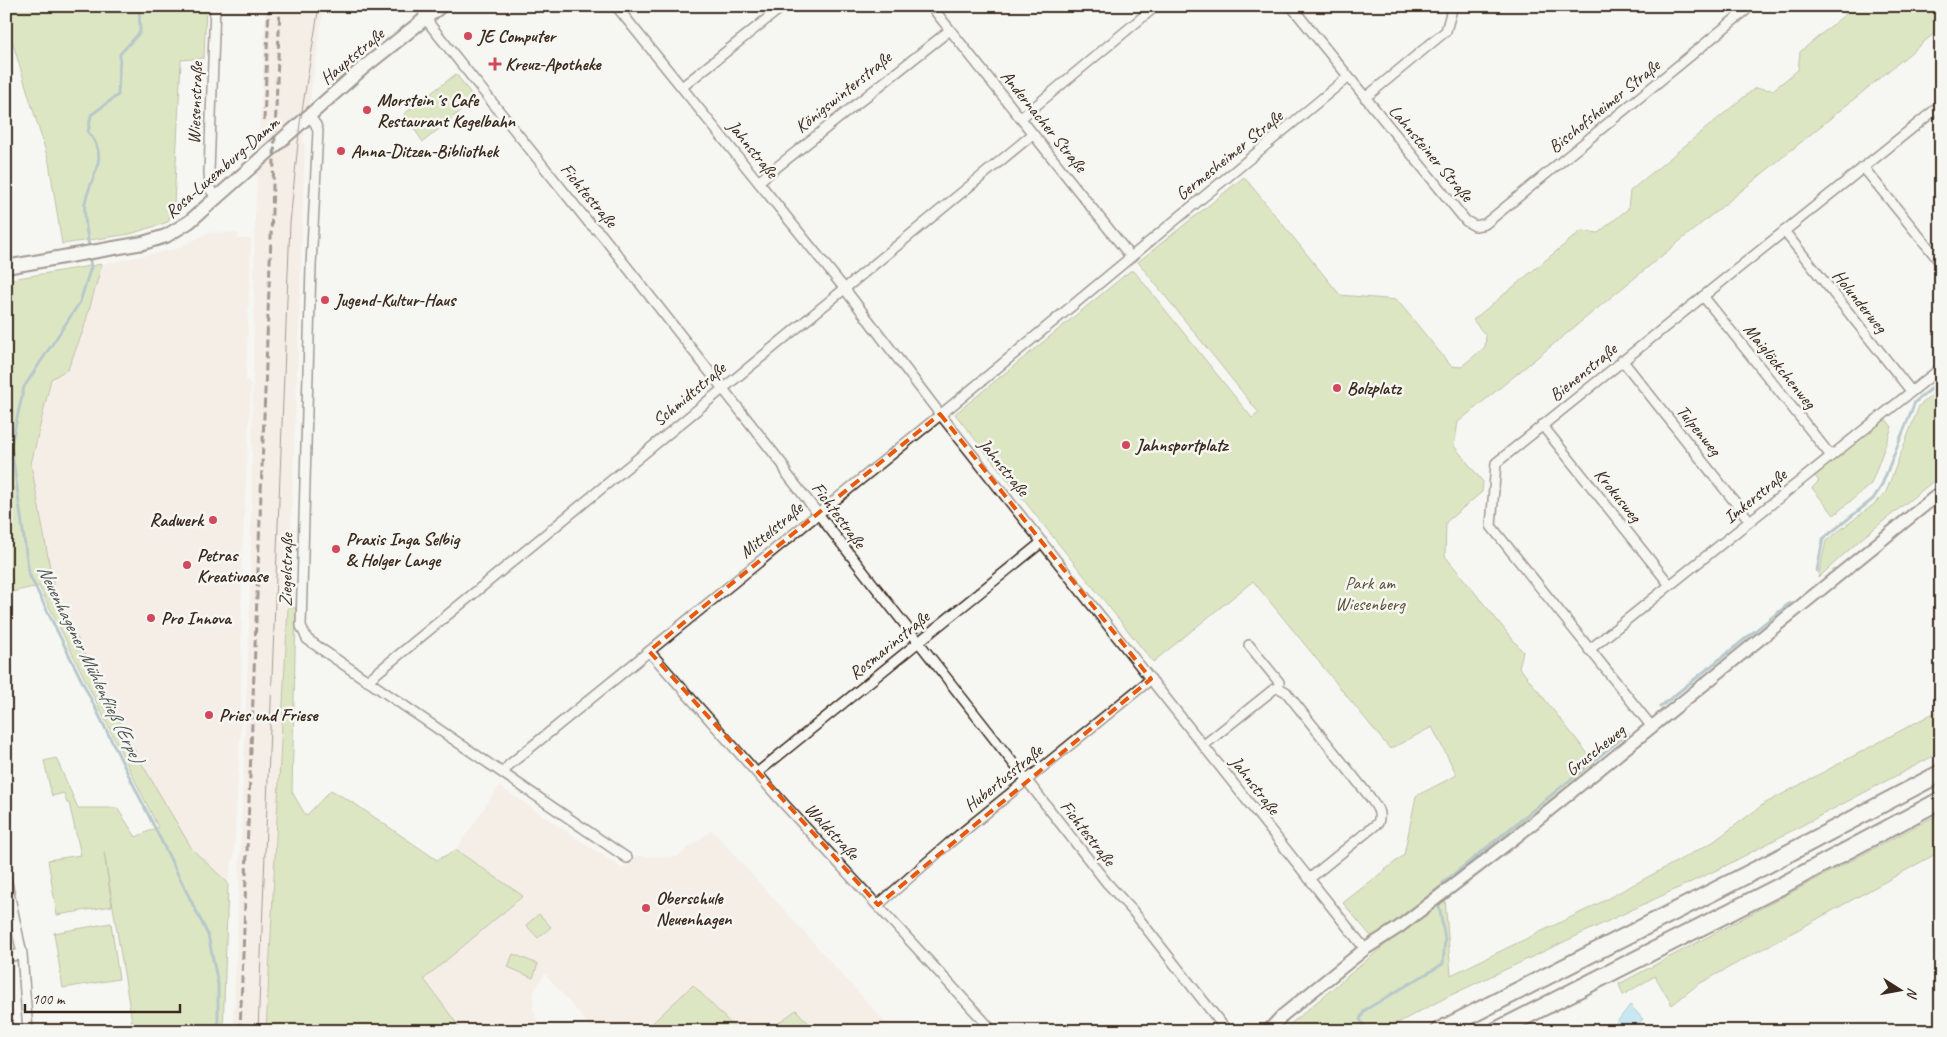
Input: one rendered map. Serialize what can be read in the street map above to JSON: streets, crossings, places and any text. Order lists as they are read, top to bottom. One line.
{"streets":{"main road":["Hauptstraße","Rosa-Luxemburg-Damm"],"street":["Königswinterstraße","Wiesenstraße","Bischofsheimer Straße","Andernacher Straße","Jahnstraße","Lahnsteiner Straße","Germesheimer Straße","Fichtestraße","Holunderweg","Maiglöckchenweg","Bienenstraße","Schmidtstraße","Tulpenweg","Krokusweg","Imkerstraße","Mittelstraße","Ziegelstraße","Rosmarinstraße","Gruscheweg","Hubertusstraße","Waldstraße"]},"crossings":[["Hauptstraße","Rosa-Luxemburg-Damm"],["Hauptstraße","Fichtestraße"],["Hauptstraße","Ziegelstraße"],["Königswinterstraße","Andernacher Straße"],["Königswinterstraße","Jahnstraße"],["Wiesenstraße","Rosa-Luxemburg-Damm"],["Bischofsheimer Straße","Lahnsteiner Straße"],["Andernacher Straße","Germesheimer Straße"],["Andernacher Straße","Schmidtstraße"],["Andernacher Straße","Mittelstraße"],["Jahnstraße","Schmidtstraße"],["Jahnstraße","Mittelstraße"],["Jahnstraße","Rosmarinstraße"],["Jahnstraße","Gruscheweg"],["Jahnstraße","Hubertusstraße"],["Lahnsteiner Straße","Germesheimer Straße"],["Germesheimer Straße","Mittelstraße"],["Rosa-Luxemburg-Damm","Ziegelstraße"],["Fichtestraße","Schmidtstraße"],["Fichtestraße","Mittelstraße"],["Fichtestraße","Rosmarinstraße"],["Fichtestraße","Hubertusstraße"],["Holunderweg","Bienenstraße"],["Holunderweg","Imkerstraße"],["Maiglöckchenweg","Bienenstraße"],["Maiglöckchenweg","Imkerstraße"],["Bienenstraße","Tulpenweg"],["Bienenstraße","Krokusweg"],["Bienenstraße","Imkerstraße"],["Bienenstraße","Gruscheweg"],["Schmidtstraße","Ziegelstraße"],["Tulpenweg","Imkerstraße"],["Krokusweg","Imkerstraße"],["Mittelstraße","Ziegelstraße"],["Mittelstraße","Waldstraße"],["Rosmarinstraße","Waldstraße"],["Hubertusstraße","Waldstraße"]],"water":["Neuenhagener Mühlenfließ (Erpe)"],"parks":["Park am Wiesenberg"],"places":{"other":["JE Computer","Morstein´s Cafe Restaurant Kegelbahn","Anna-Ditzen-Bibliothek","Jugend-Kultur-Haus","Bolzplatz","Jahnsportplatz","Radwerk","Praxis Inga Selbig & Holger Lange","Petras Kreativoase","Pro Innova","Pries und Friese","Oberschule Neuenhagen"],"health":["Kreuz-Apotheke"]},"scale_bar":"100 m","north":"right"}
